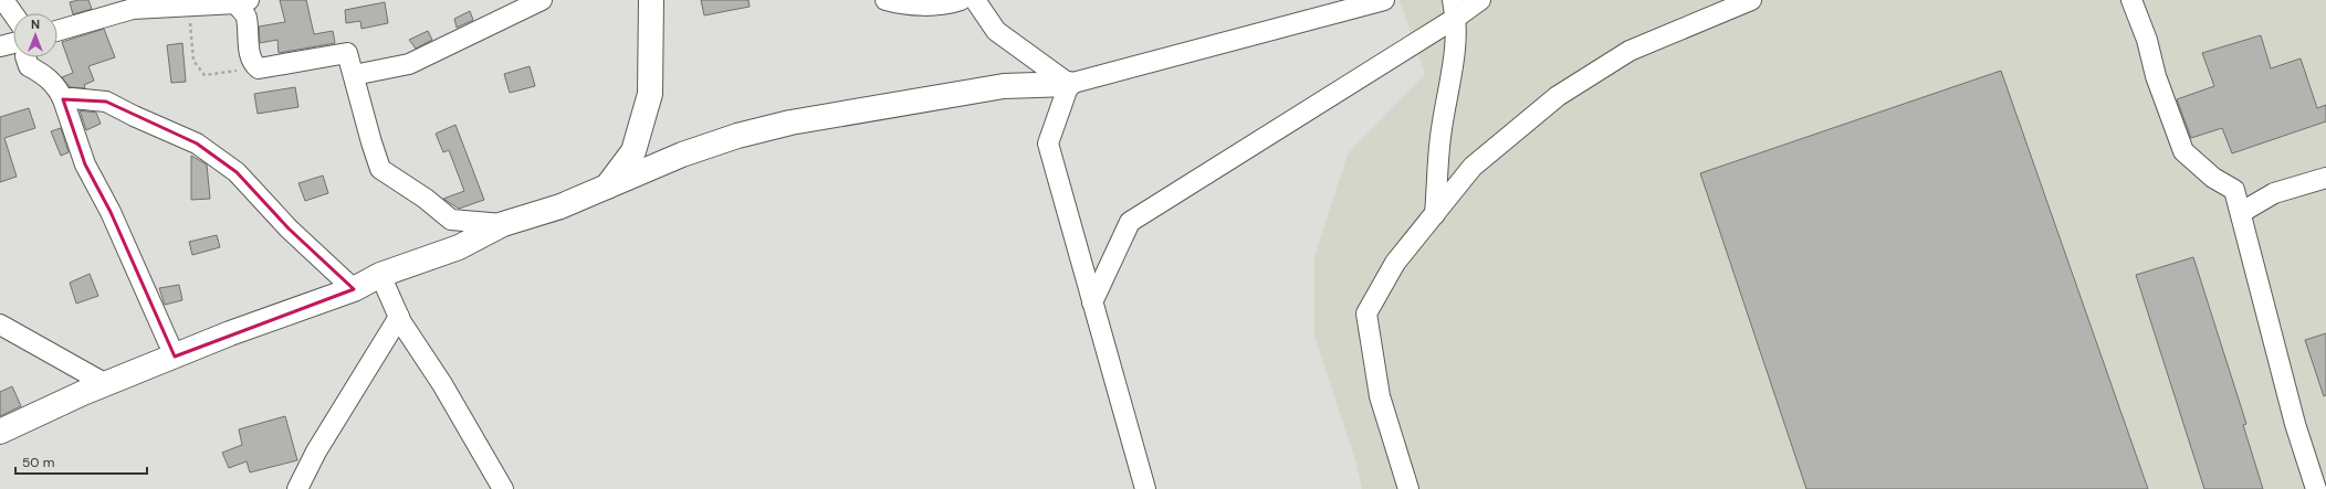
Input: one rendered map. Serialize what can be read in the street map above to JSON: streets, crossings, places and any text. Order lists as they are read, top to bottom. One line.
{"scale_bar":"50 m","north":"top"}
